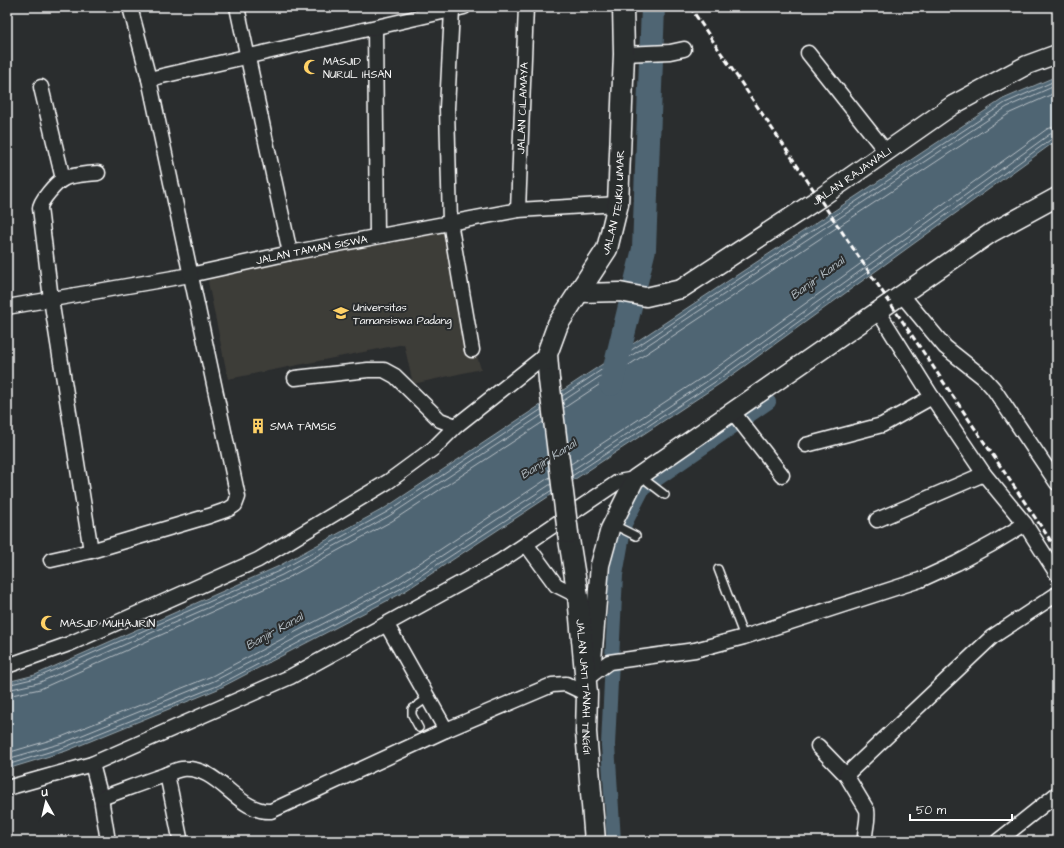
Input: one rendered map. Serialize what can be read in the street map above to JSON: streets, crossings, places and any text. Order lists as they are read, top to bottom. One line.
{"streets":{"main road":["JALAN TEUKU UMAR","JALAN JATI TANAH TINGGI"],"street":["JALAN CILAMAYA","JALAN RAJAWALI","JALAN TAMAN SISWA"]},"crossings":[["JALAN CILAMAYA","JALAN TAMAN SISWA"],["JALAN RAJAWALI","JALAN TEUKU UMAR"],["JALAN TEUKU UMAR","JALAN TAMAN SISWA"],["JALAN TEUKU UMAR","JALAN JATI TANAH TINGGI"]],"water":["Banjir Kanal"],"places":{"mosque":["MASJID NURUL IHSAN","MASJID MUHAJIRIN"],"school or university":["Universitas Tamansiswa Padang"],"building":["SMA TAMSIS"]},"scale_bar":"50 m","north":"top"}
